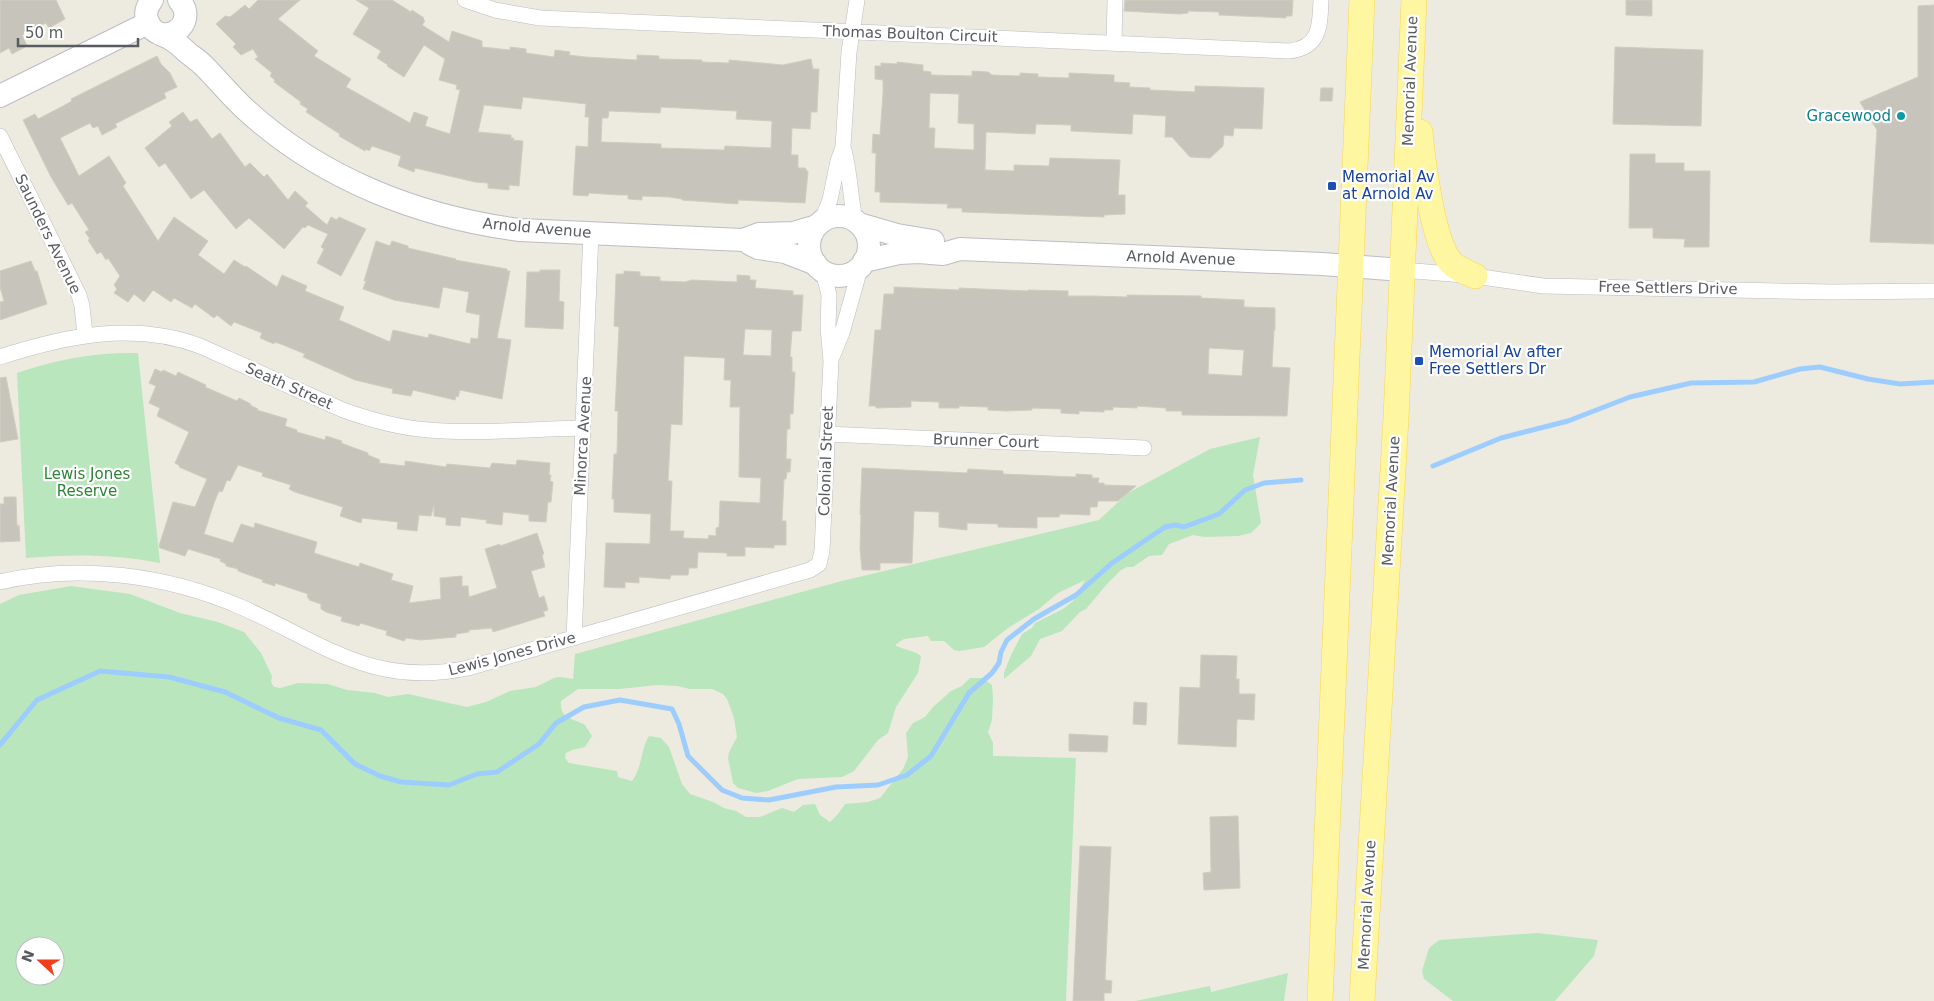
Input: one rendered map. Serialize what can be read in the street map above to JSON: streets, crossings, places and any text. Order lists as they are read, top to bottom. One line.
{"streets":{"main road":["Memorial Avenue"],"street":["Thomas Boulton Circuit","Arnold Avenue","Saunders Avenue","Free Settlers Drive","Seath Street","Minorca Avenue","Brunner Court","Colonial Street","Lewis Jones Drive"]},"crossings":[["Memorial Avenue","Arnold Avenue"],["Memorial Avenue","Free Settlers Drive"],["Arnold Avenue","Free Settlers Drive"],["Arnold Avenue","Minorca Avenue"],["Arnold Avenue","Colonial Street"],["Saunders Avenue","Seath Street"],["Seath Street","Minorca Avenue"],["Minorca Avenue","Lewis Jones Drive"],["Brunner Court","Colonial Street"],["Colonial Street","Lewis Jones Drive"]],"parks":["Lewis Jones Reserve"],"places":{"other":["Gracewood"],"transit":["Memorial Av at Arnold Av","Memorial Av after Free Settlers Dr"]},"scale_bar":"50 m","north":"left"}
